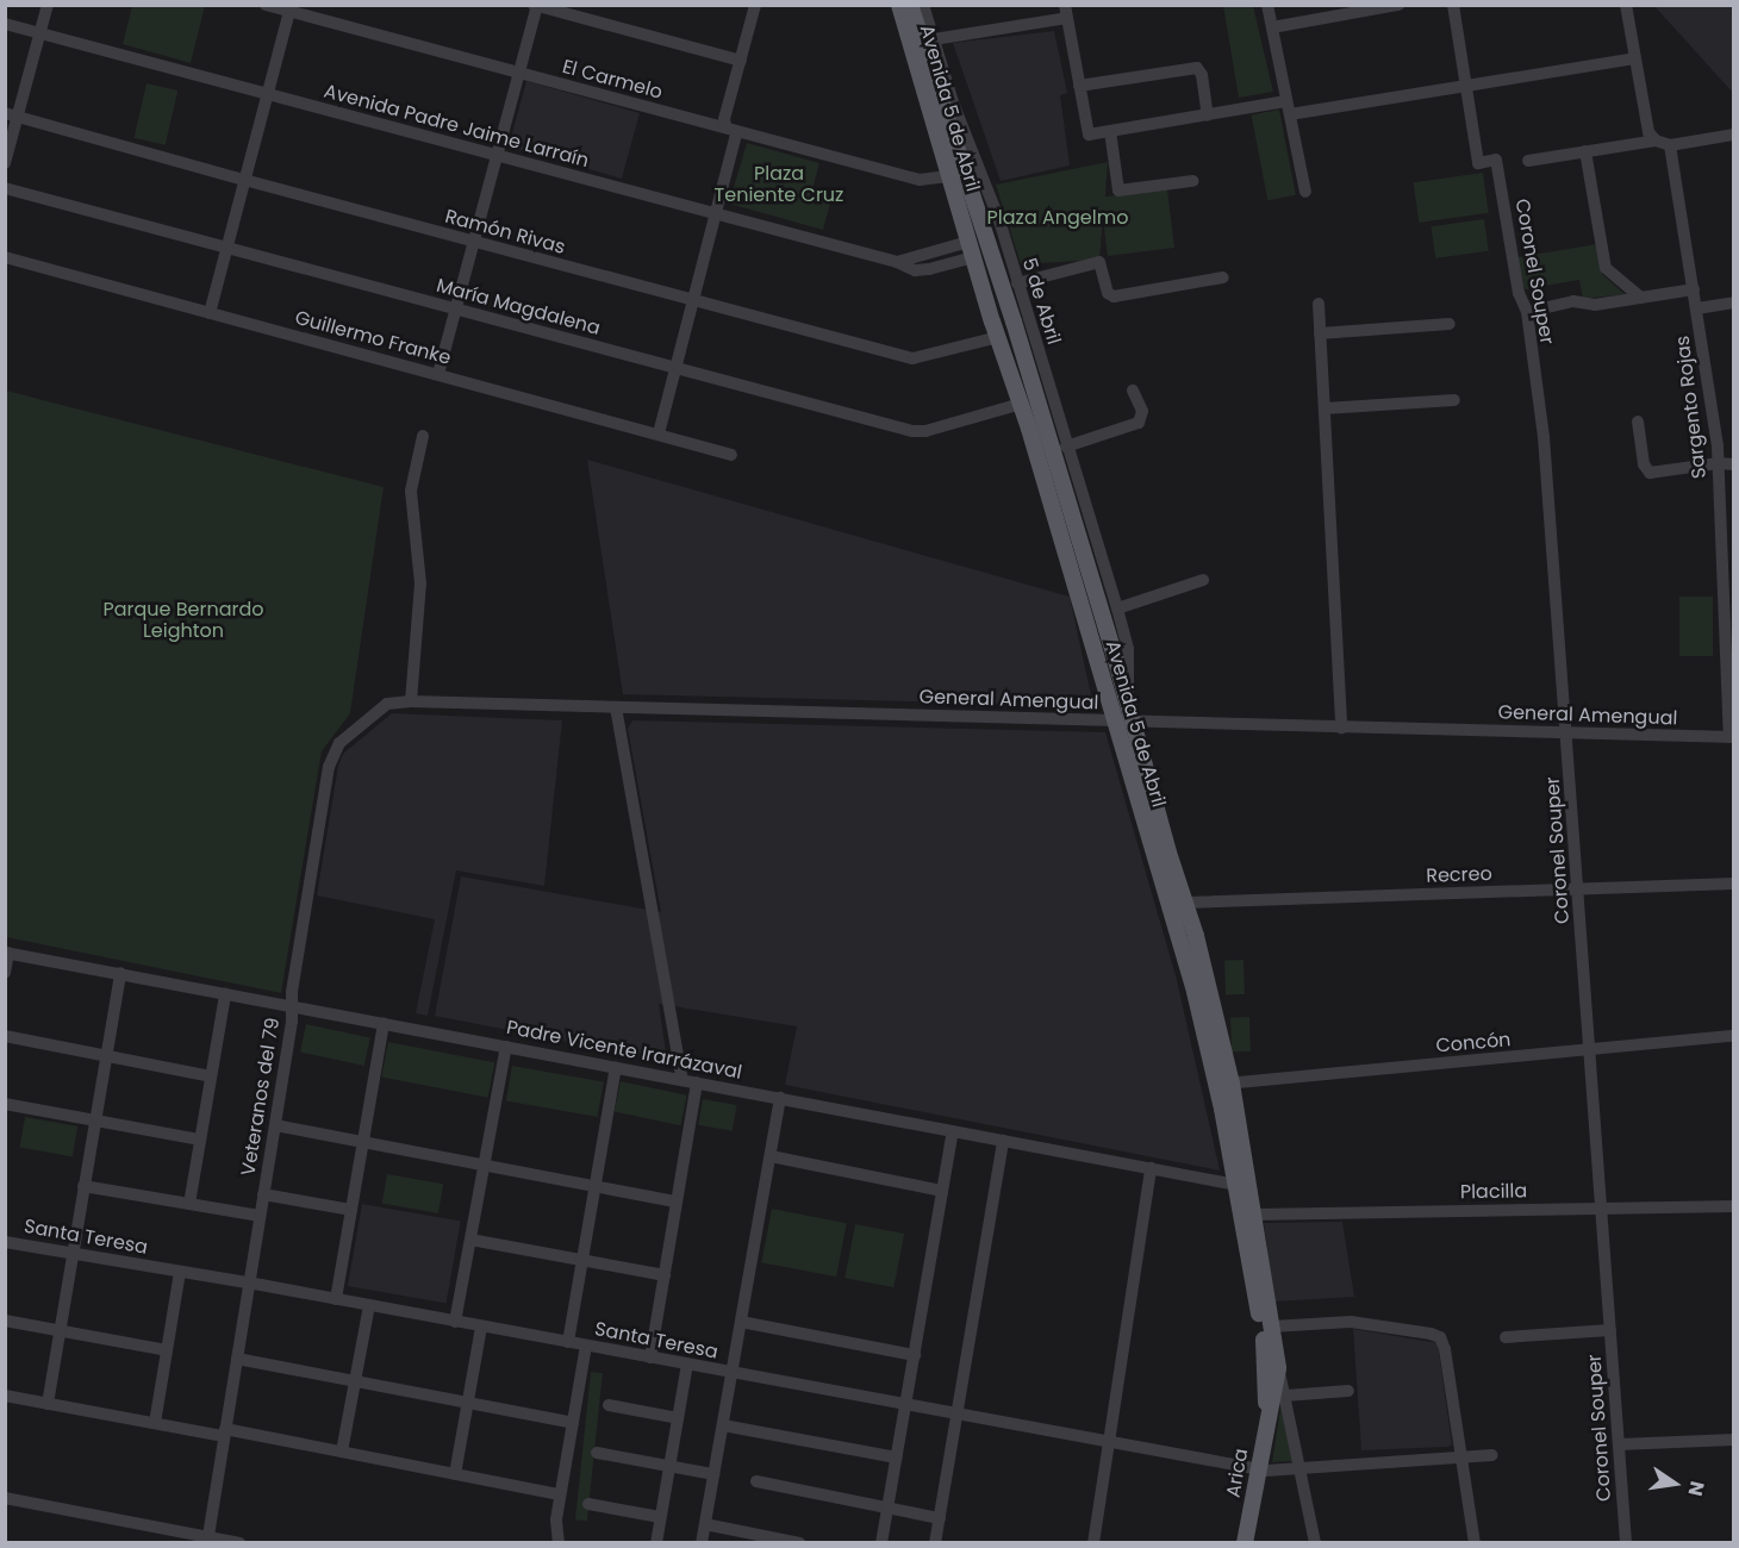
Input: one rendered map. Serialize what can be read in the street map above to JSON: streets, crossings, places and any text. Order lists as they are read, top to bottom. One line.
{"streets":{"main road":["Avenida 5 de Abril","Arica"],"street":["El Carmelo","Avenida Padre Jaime Larraín","Ramón Rivas","Coronel Souper","5 de Abril","María Magdalena","Guillermo Franke","Sargento Rojas","General Amengual","Recreo","Concón","Padre Vicente Irarrázaval","Veteranos del 79","Placilla","Santa Teresa"]},"crossings":[["El Carmelo","Avenida 5 de Abril"],["Avenida 5 de Abril","Avenida Padre Jaime Larraín"],["Avenida 5 de Abril","Ramón Rivas"],["Avenida 5 de Abril","5 de Abril"],["Avenida 5 de Abril","María Magdalena"],["Avenida 5 de Abril","General Amengual"],["Avenida 5 de Abril","Recreo"],["Avenida 5 de Abril","Concón"],["Avenida 5 de Abril","Padre Vicente Irarrázaval"],["Avenida 5 de Abril","Placilla"],["Avenida 5 de Abril","Santa Teresa"],["Avenida 5 de Abril","Arica"],["Coronel Souper","General Amengual"],["Coronel Souper","Recreo"],["Coronel Souper","Concón"],["Coronel Souper","Placilla"],["Sargento Rojas","General Amengual"],["General Amengual","Veteranos del 79"],["Padre Vicente Irarrázaval","Veteranos del 79"],["Veteranos del 79","Santa Teresa"],["Santa Teresa","Arica"]],"parks":["Plaza Teniente Cruz","Plaza Angelmo","Parque Bernardo Leighton"],"north":"right"}
